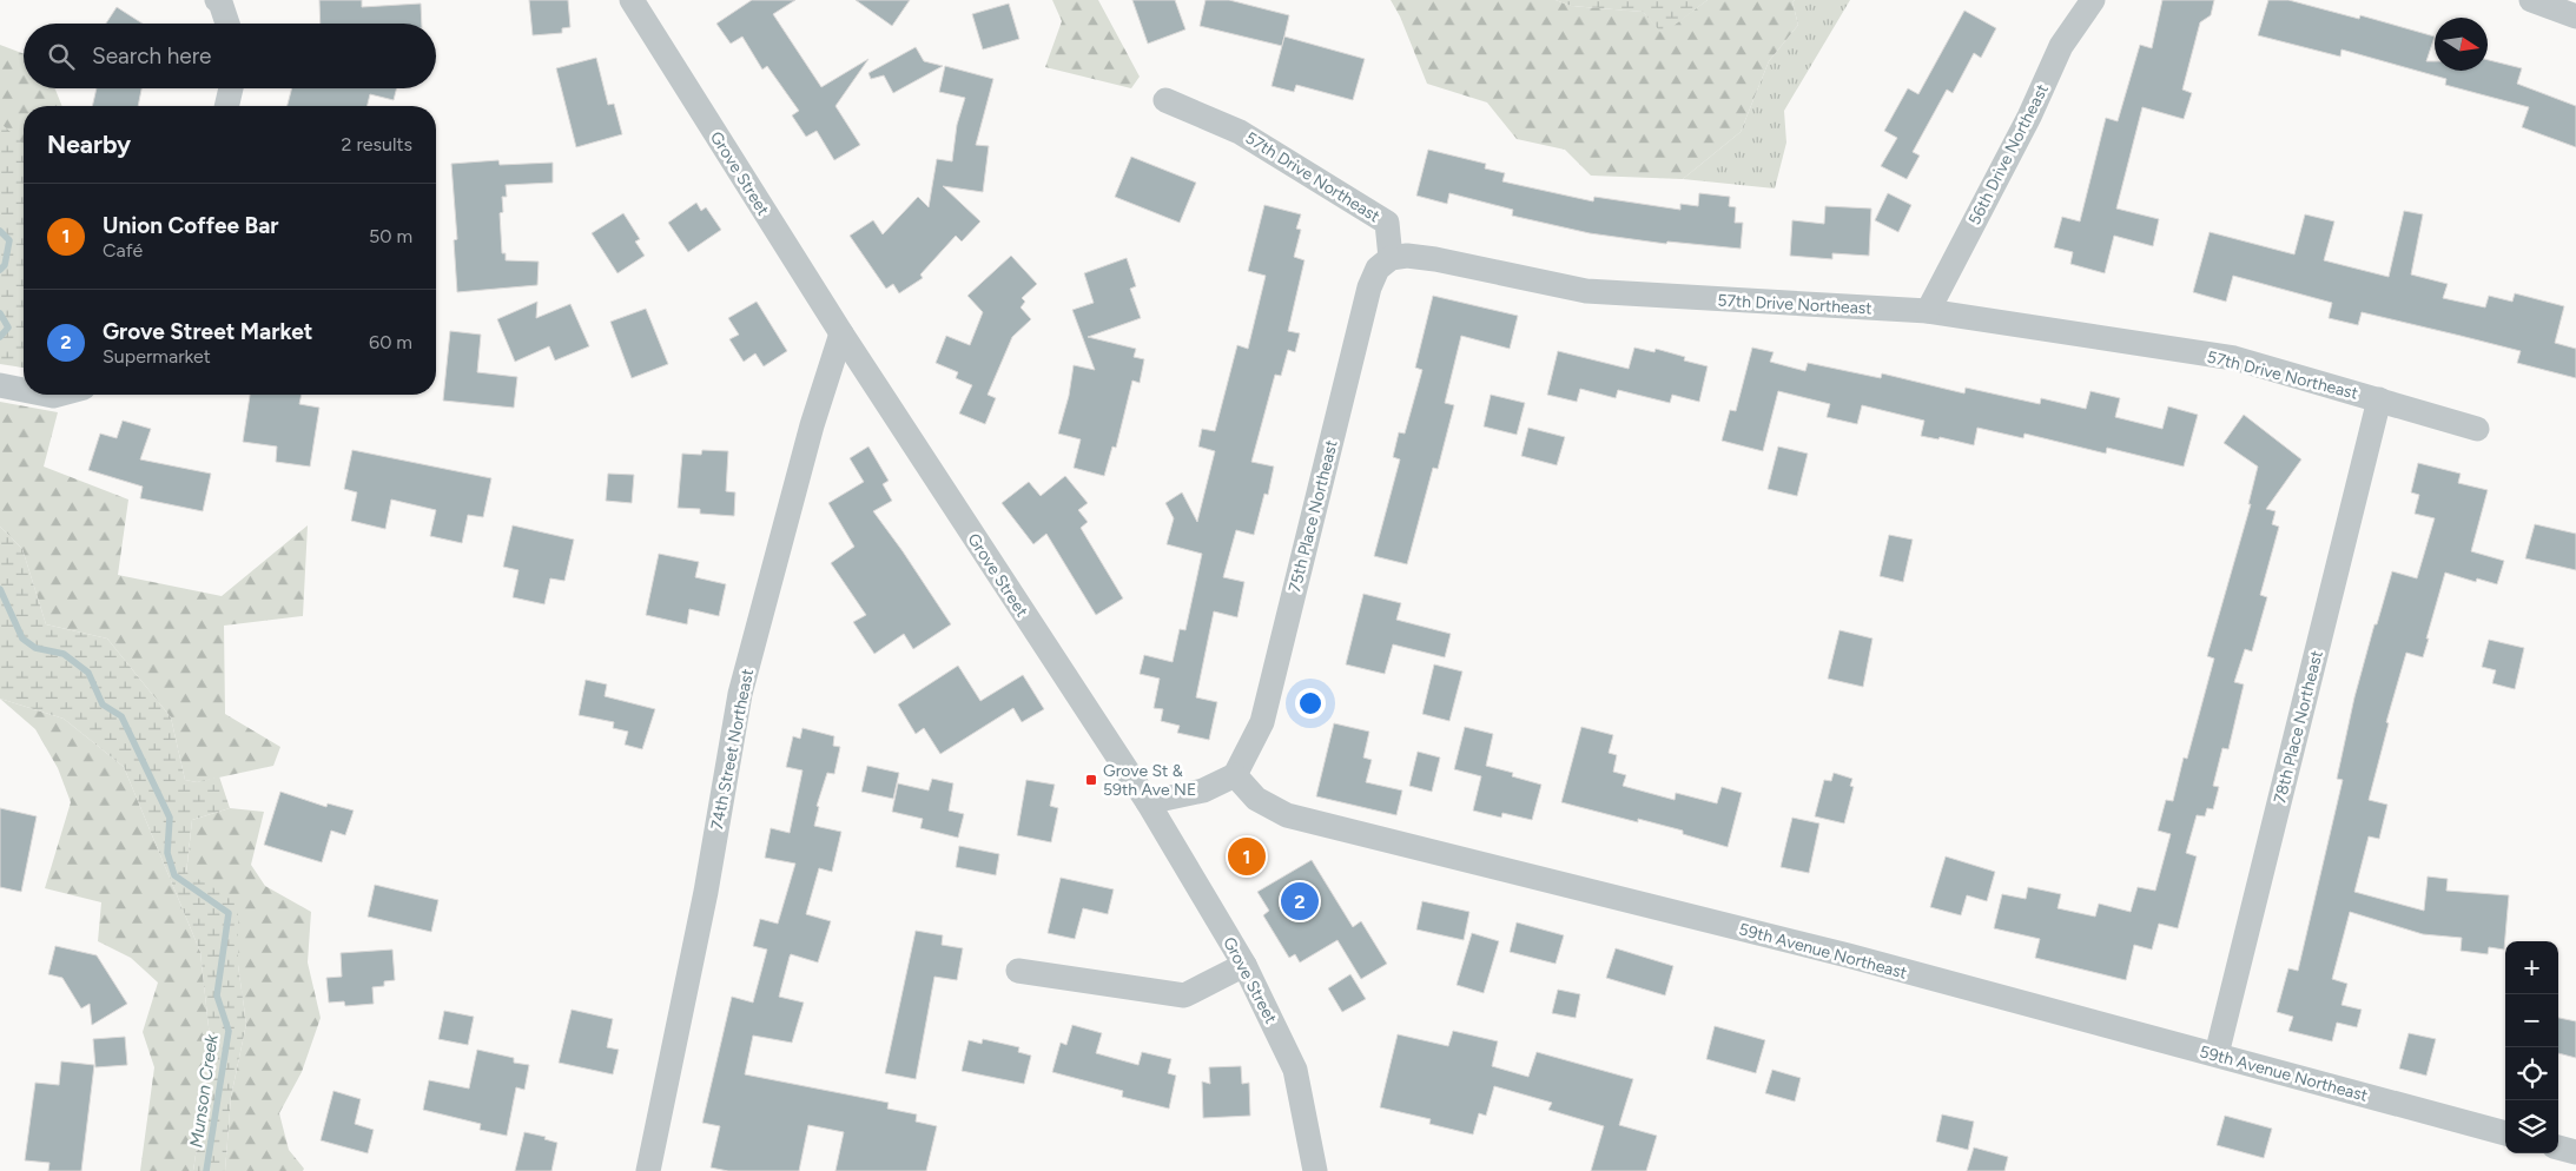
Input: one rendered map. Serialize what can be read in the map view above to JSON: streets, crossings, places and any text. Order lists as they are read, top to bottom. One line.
{"streets":{"street":["56th Drive Northeast","Grove Street","57th Drive Northeast","75th Place Northeast","78th Place Northeast","74th Street Northeast","59th Avenue Northeast"]},"crossings":[["56th Drive Northeast","57th Drive Northeast"],["Grove Street","74th Street Northeast"],["57th Drive Northeast","75th Place Northeast"],["57th Drive Northeast","78th Place Northeast"],["75th Place Northeast","59th Avenue Northeast"],["78th Place Northeast","59th Avenue Northeast"]],"water":["Munson Creek"],"places":{"transit":["Grove St & 59th Ave NE"]},"north":"right","page":{"search":"Search here","heading":["Nearby","2 results"],"list":[{"mark":"1","name":"Union Coffee Bar","note":"Café","value":"50 m"},{"mark":"2","name":"Grove Street Market","note":"Supermarket","value":"60 m"}],"pins":["1","2"],"map_buttons":["+","−"]}}
